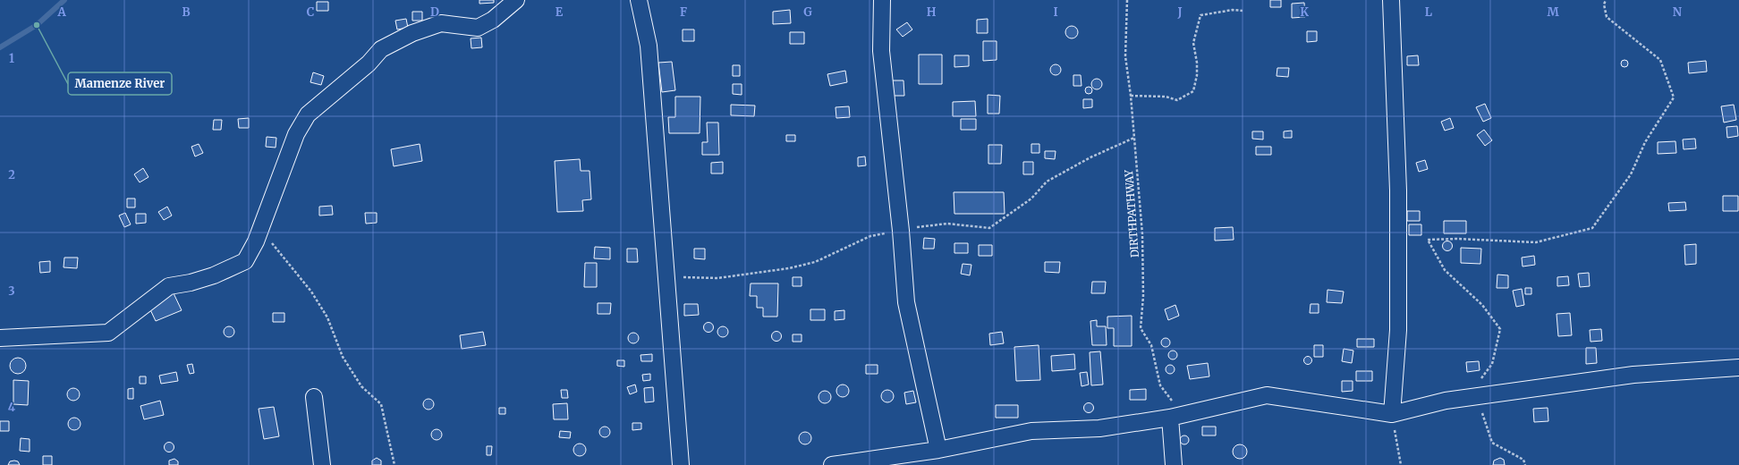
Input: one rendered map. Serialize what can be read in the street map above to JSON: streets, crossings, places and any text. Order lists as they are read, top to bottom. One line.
{"streets":{"path":["DIRTHPATHWAY"]},"places":["Mamenze River"],"grid":{"columns":["A","B","C","D","E","F","G","H","I","J","K","L","M","N"],"rows":["1","2","3","4"]}}
